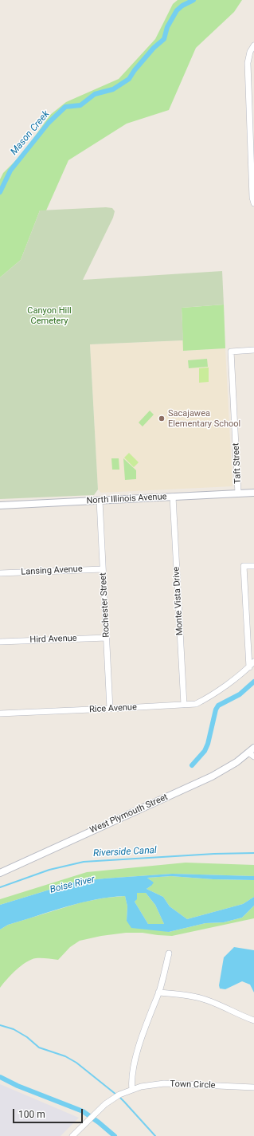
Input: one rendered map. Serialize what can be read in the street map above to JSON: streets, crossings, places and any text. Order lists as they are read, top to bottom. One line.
{"streets":{"street":["Taft Street","North Illinois Avenue","Lansing Avenue","Monte Vista Drive","Rochester Street","Hird Avenue","Rice Avenue","West Plymouth Street","Town Circle"]},"crossings":[["Taft Street","North Illinois Avenue"],["North Illinois Avenue","Monte Vista Drive"],["North Illinois Avenue","Rochester Street"],["Lansing Avenue","Rochester Street"],["Monte Vista Drive","Rice Avenue"],["Rochester Street","Hird Avenue"],["Rochester Street","Rice Avenue"]],"water":["Mason Creek","Riverside Canal","Boise River"],"parks":["Canyon Hill Cemetery"],"places":["Sacajawea Elementary School"],"scale_bar":"100 m"}
